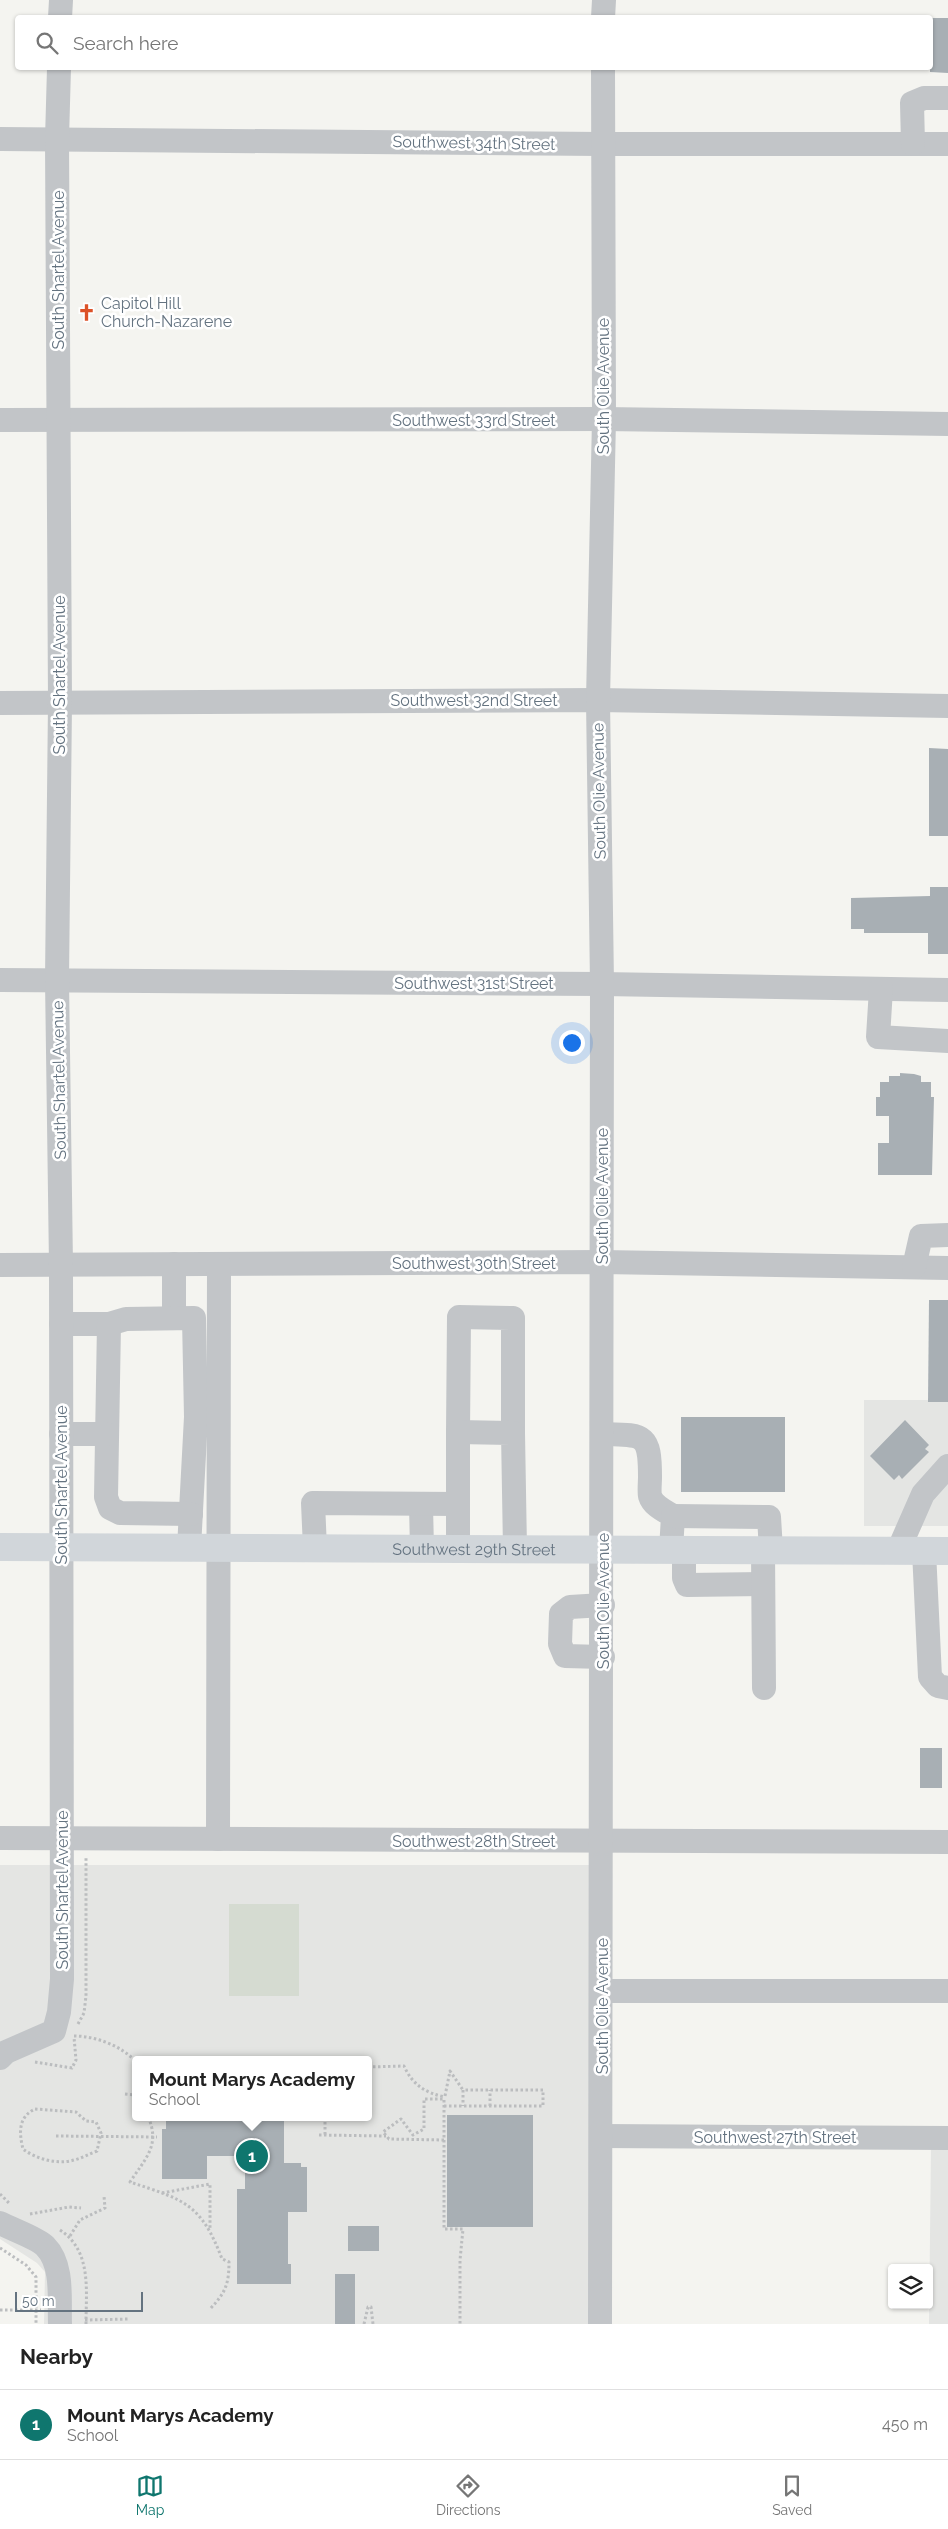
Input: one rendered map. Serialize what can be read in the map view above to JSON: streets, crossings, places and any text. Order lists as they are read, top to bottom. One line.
{"streets":{"main road":["Southwest 29th Street"],"street":["Southwest 34th Street","South Shartel Avenue","South Olie Avenue","Southwest 33rd Street","Southwest 32nd Street","Southwest 31st Street","Southwest 30th Street","Southwest 28th Street","Southwest 27th Street"]},"crossings":[["Southwest 34th Street","South Shartel Avenue"],["Southwest 34th Street","South Olie Avenue"],["South Shartel Avenue","Southwest 33rd Street"],["South Shartel Avenue","Southwest 32nd Street"],["South Shartel Avenue","Southwest 31st Street"],["South Shartel Avenue","Southwest 30th Street"],["South Shartel Avenue","Southwest 29th Street"],["South Shartel Avenue","Southwest 28th Street"],["South Olie Avenue","Southwest 33rd Street"],["South Olie Avenue","Southwest 32nd Street"],["South Olie Avenue","Southwest 31st Street"],["South Olie Avenue","Southwest 30th Street"],["South Olie Avenue","Southwest 29th Street"],["South Olie Avenue","Southwest 28th Street"],["South Olie Avenue","Southwest 27th Street"]],"places":{"church":["Capitol Hill Church-Nazarene"]},"scale_bar":"50 m","page":{"search":"Search here","popup":["Mount Marys Academy","School"],"pins":"1","scale":"50 m","heading":"Nearby","list":[{"mark":"1","name":"Mount Marys Academy","note":"School","value":"450 m"}],"nav":["Map","Directions","Saved"]}}
